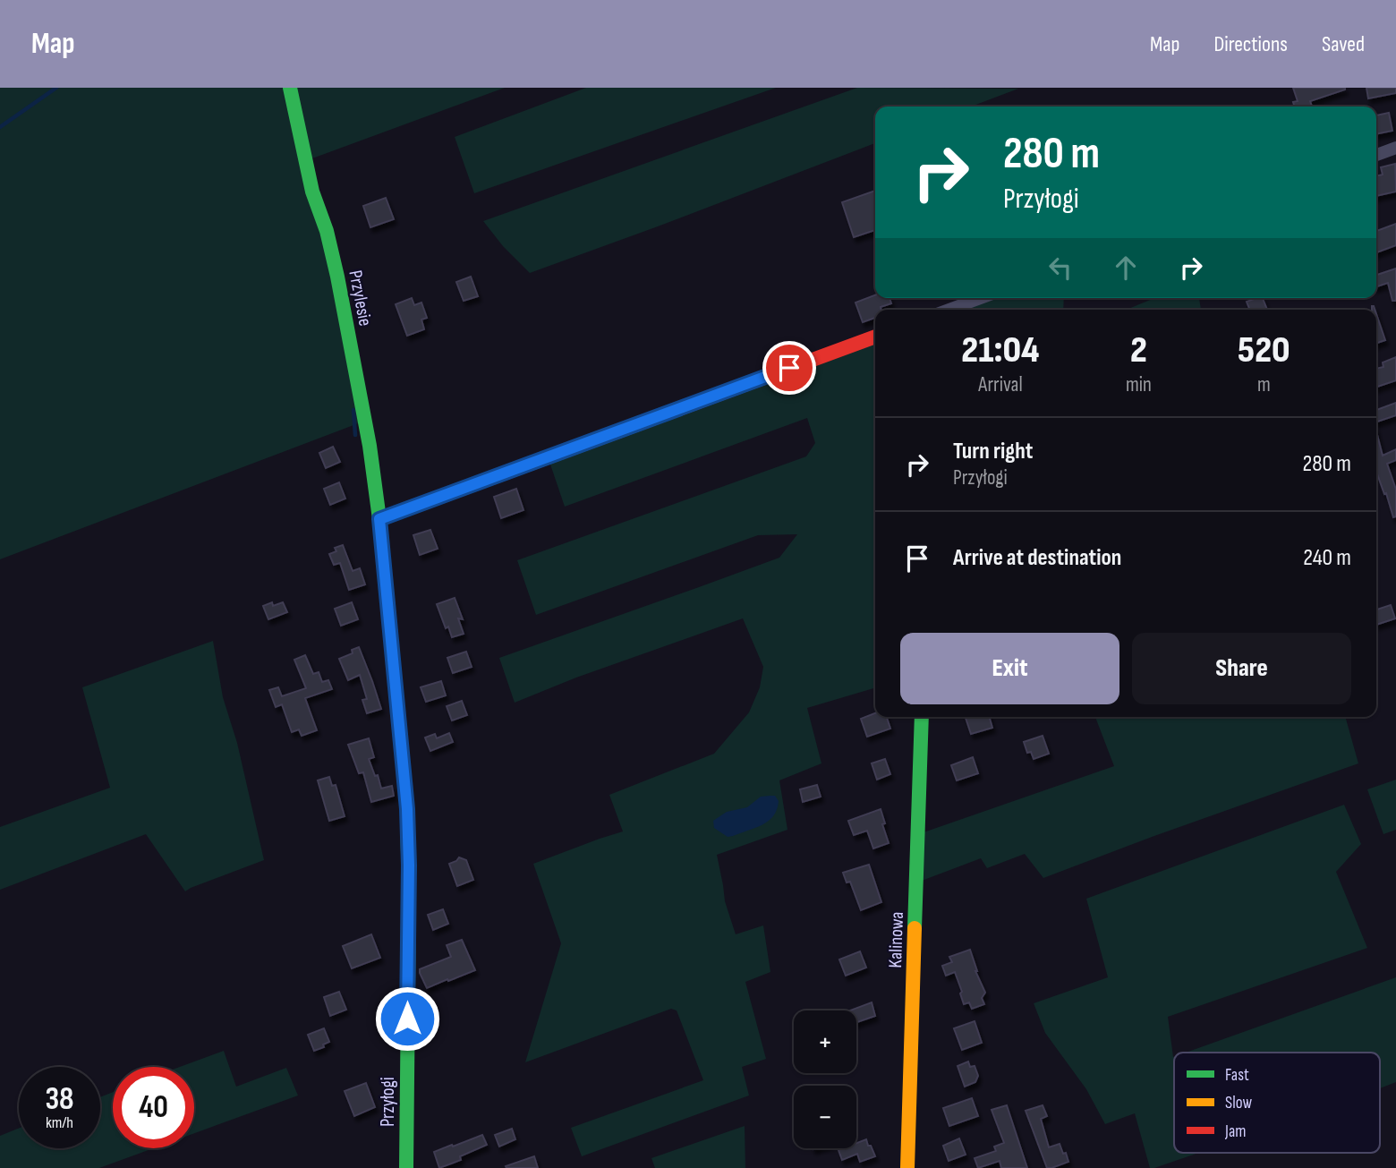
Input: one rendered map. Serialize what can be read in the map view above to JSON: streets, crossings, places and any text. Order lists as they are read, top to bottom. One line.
{"streets":{"street":["Przylesie","Kalinowa","Przyłogi"]},"crossings":[["Przylesie","Przyłogi"]],"legend":["Fast","Slow","Jam"],"page":{"header":"Map","nav":["Map","Directions","Saved"],"turn":["280 m","Przyłogi"],"eta":["21:04","Arrival","2","min","520","m"],"list":[{"name":"Turn right","note":"Przyłogi","value":"280 m"},{"name":"Arrive at destination","value":"240 m"}],"buttons":["Exit","Share"],"map_buttons":["+","−"],"speed":"38 km/h","limit":"40"}}
